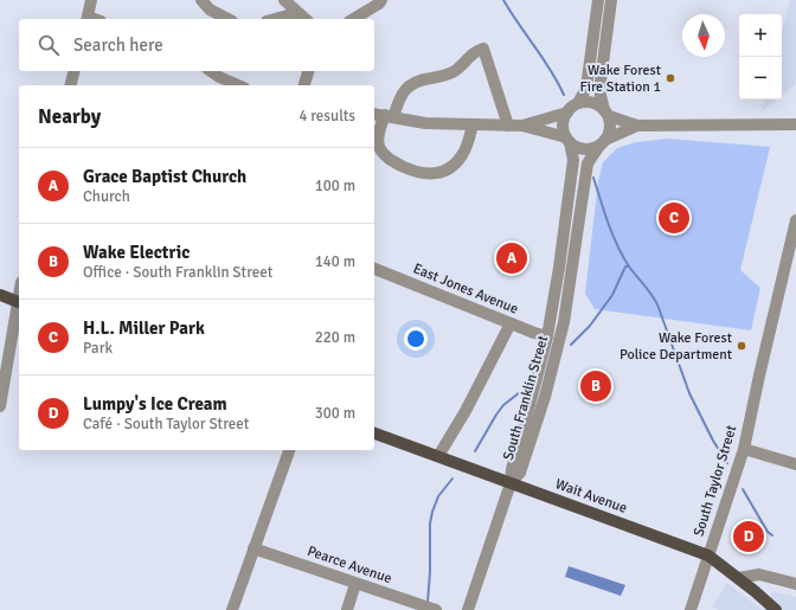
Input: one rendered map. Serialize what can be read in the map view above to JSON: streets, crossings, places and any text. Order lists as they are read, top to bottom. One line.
{"streets":{"main road":["Wait Avenue"],"street":["East Jones Avenue","South Franklin Street","South Taylor Street","Pearce Avenue"]},"crossings":[["East Jones Avenue","South Franklin Street"],["South Franklin Street","Wait Avenue"],["South Taylor Street","Wait Avenue"]],"places":["Wake Forest Fire Station 1","Wake Forest Police Department"],"north":"bottom","page":{"map_buttons":["+","−"],"search":"Search here","heading":["Nearby","4 results"],"list":[{"mark":"A","name":"Grace Baptist Church","note":"Church","value":"100 m"},{"mark":"B","name":"Wake Electric","note":"Office · South Franklin Street","value":"140 m"},{"mark":"C","name":"H.L. Miller Park","note":"Park","value":"220 m"},{"mark":"D","name":"Lumpy's Ice Cream","note":"Café · South Taylor Street","value":"300 m"}],"pins":["C","A","B","D"]}}
